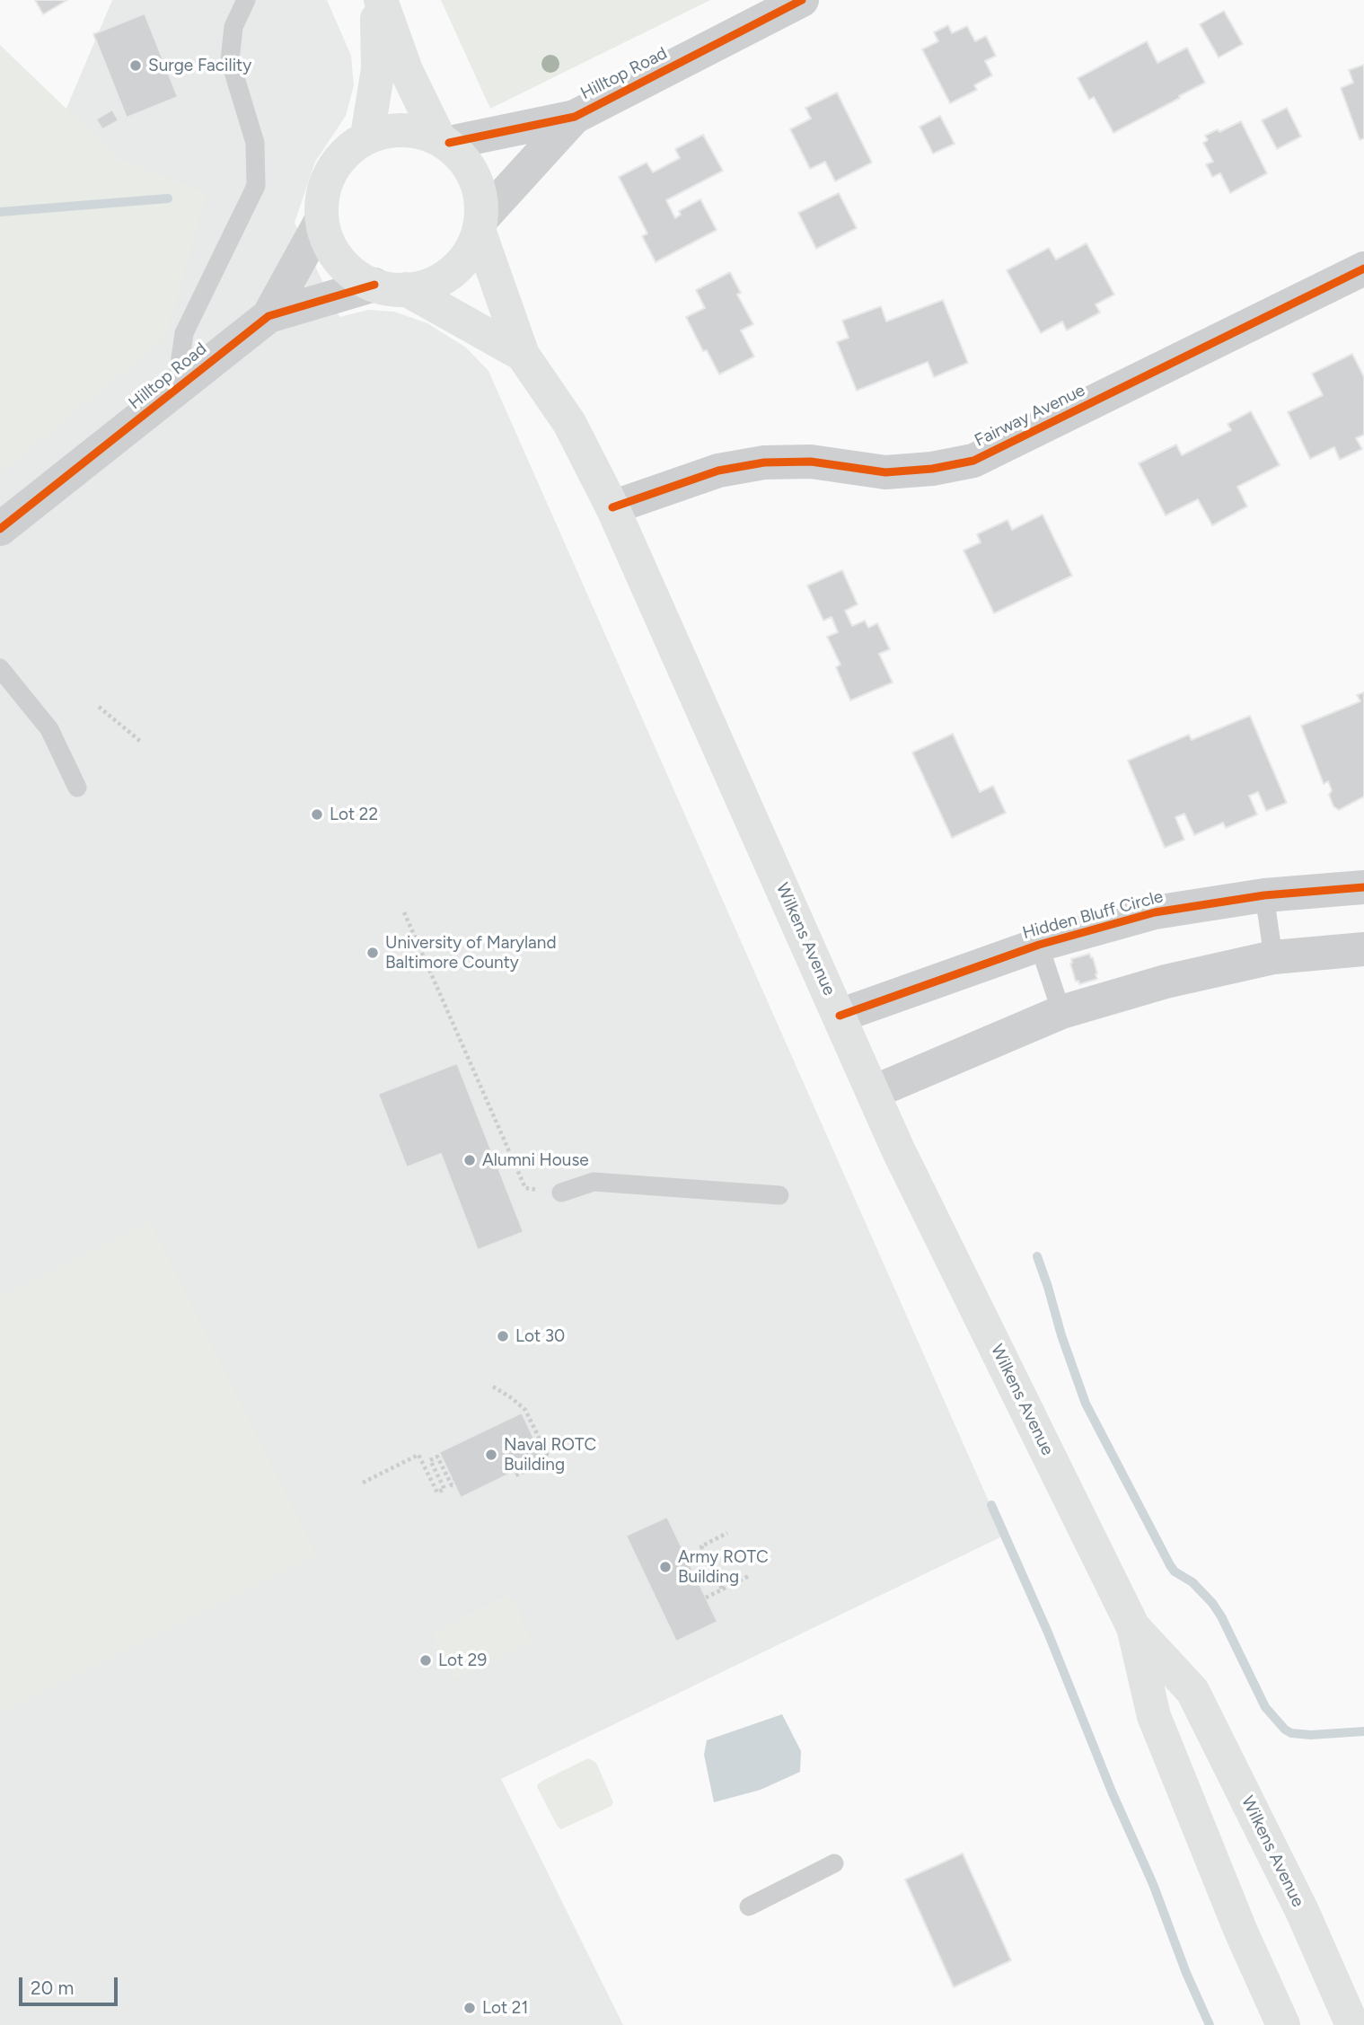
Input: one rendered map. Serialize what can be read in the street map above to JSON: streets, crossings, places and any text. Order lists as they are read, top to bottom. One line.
{"streets":{"main road":["Wilkens Avenue"],"street":["Hilltop Road","Fairway Avenue","Hidden Bluff Circle"]},"crossings":[["Hilltop Road","Wilkens Avenue"],["Fairway Avenue","Wilkens Avenue"],["Hidden Bluff Circle","Wilkens Avenue"]],"places":["Surge Facility","Lot 22","University of Maryland Baltimore County","Alumni House","Lot 30","Naval ROTC Building","Army ROTC Building","Lot 29","Lot 21"],"scale_bar":"20 m"}
